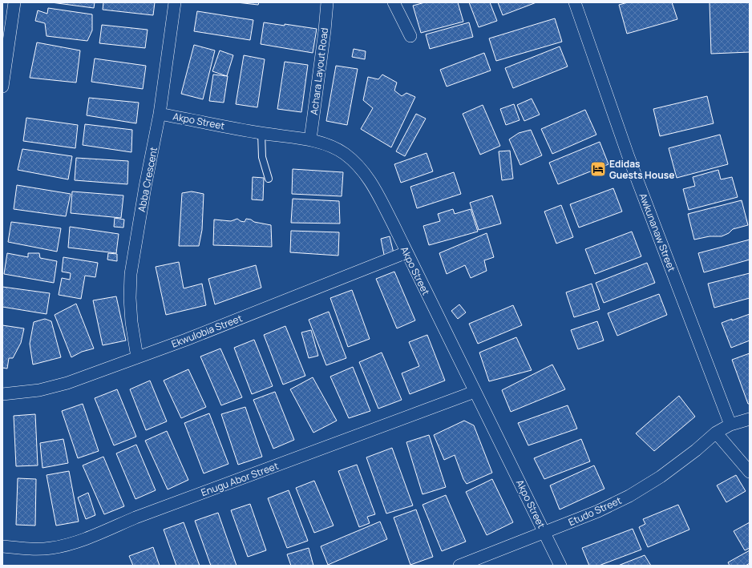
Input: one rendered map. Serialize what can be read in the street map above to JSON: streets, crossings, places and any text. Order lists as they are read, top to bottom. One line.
{"streets":{"street":["Achara Layout Road","Akpo Street","Abba Crescent","Awkunanaw Street","Ekwulobia Street","Enugu Abor Street","Etudo Street"]},"crossings":[["Achara Layout Road","Akpo Street"],["Akpo Street","Abba Crescent"],["Akpo Street","Ekwulobia Street"],["Akpo Street","Enugu Abor Street"],["Akpo Street","Etudo Street"],["Abba Crescent","Ekwulobia Street"],["Awkunanaw Street","Etudo Street"]],"places":{"hotel":["Edidas Guests House"]}}
